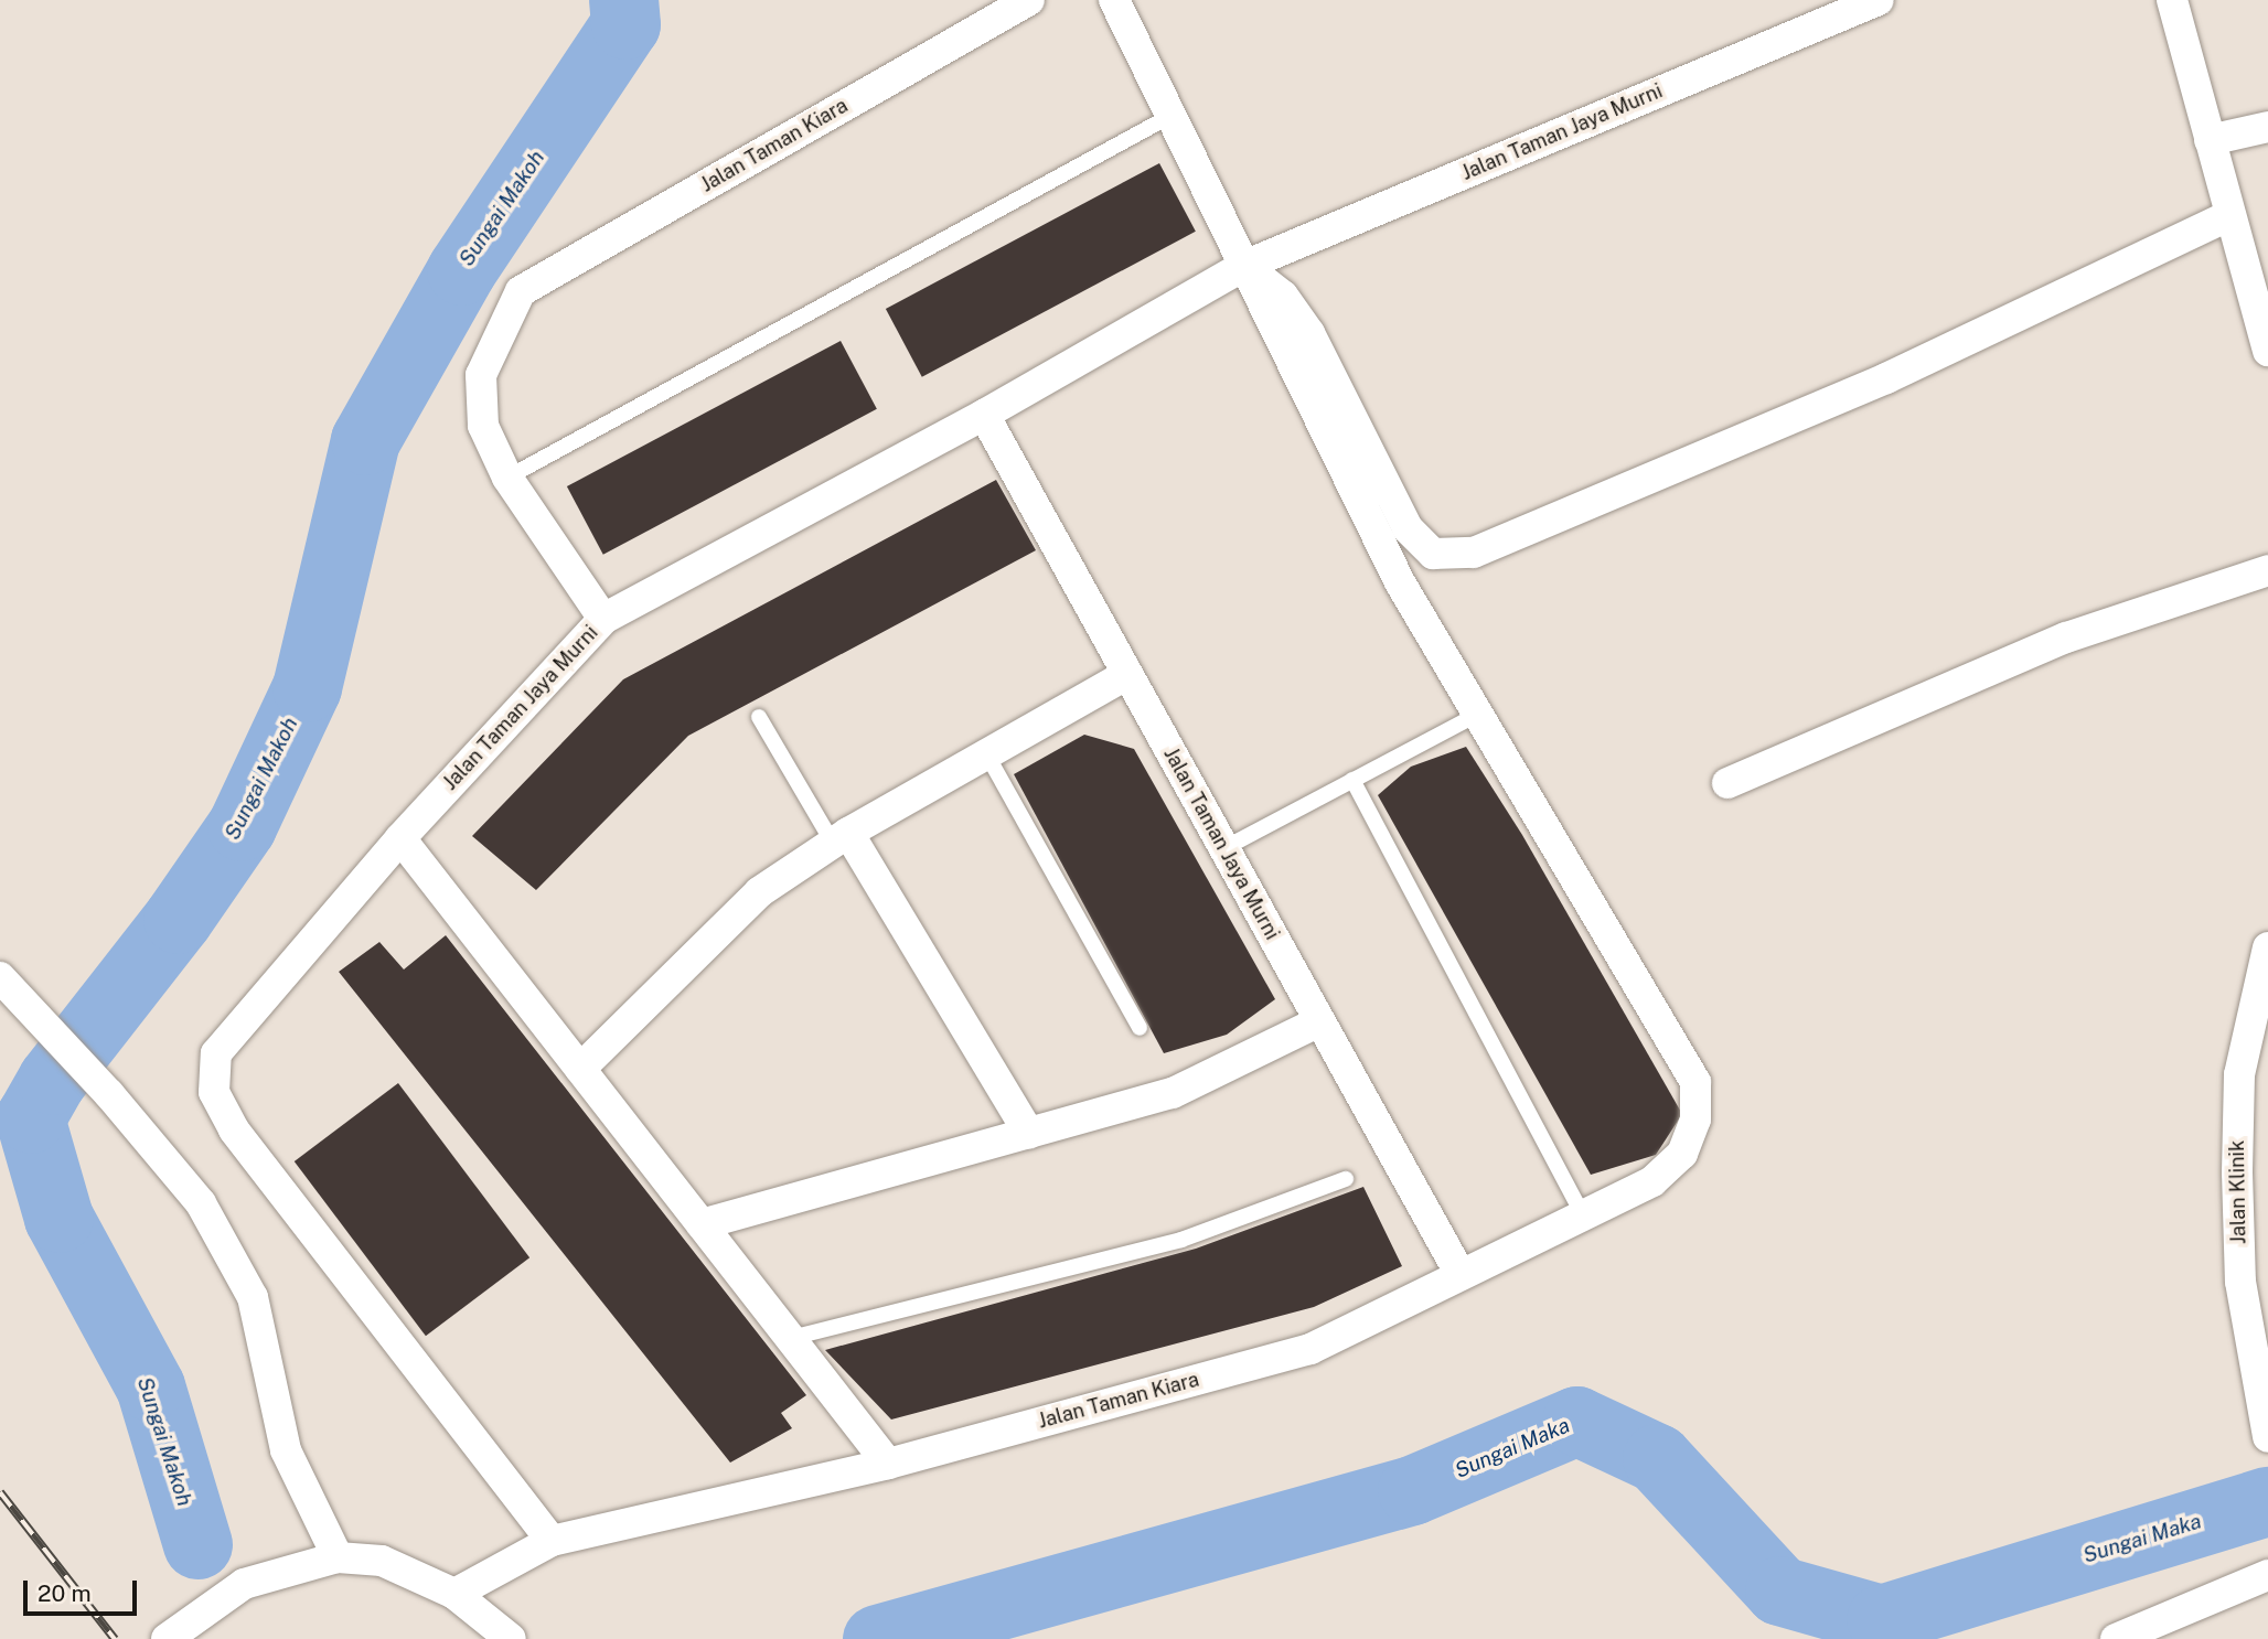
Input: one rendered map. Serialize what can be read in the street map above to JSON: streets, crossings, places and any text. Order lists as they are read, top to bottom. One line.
{"streets":{"street":["Jalan Taman Jaya Murni","Jalan Taman Kiara","Jalan Klinik"]},"crossings":[["Jalan Taman Jaya Murni","Jalan Taman Kiara"]],"water":["Sungai Makoh","Sungai Maka"],"scale_bar":"20 m"}
